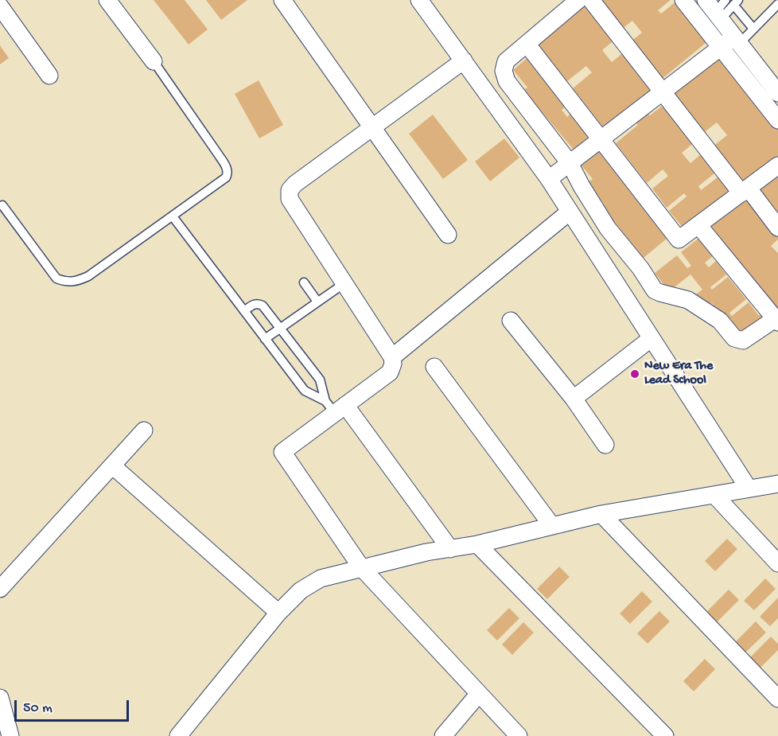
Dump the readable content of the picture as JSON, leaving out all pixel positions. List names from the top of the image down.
{
  "places": ["New Era The Lead School"],
  "scale_bar": "50 m"
}
